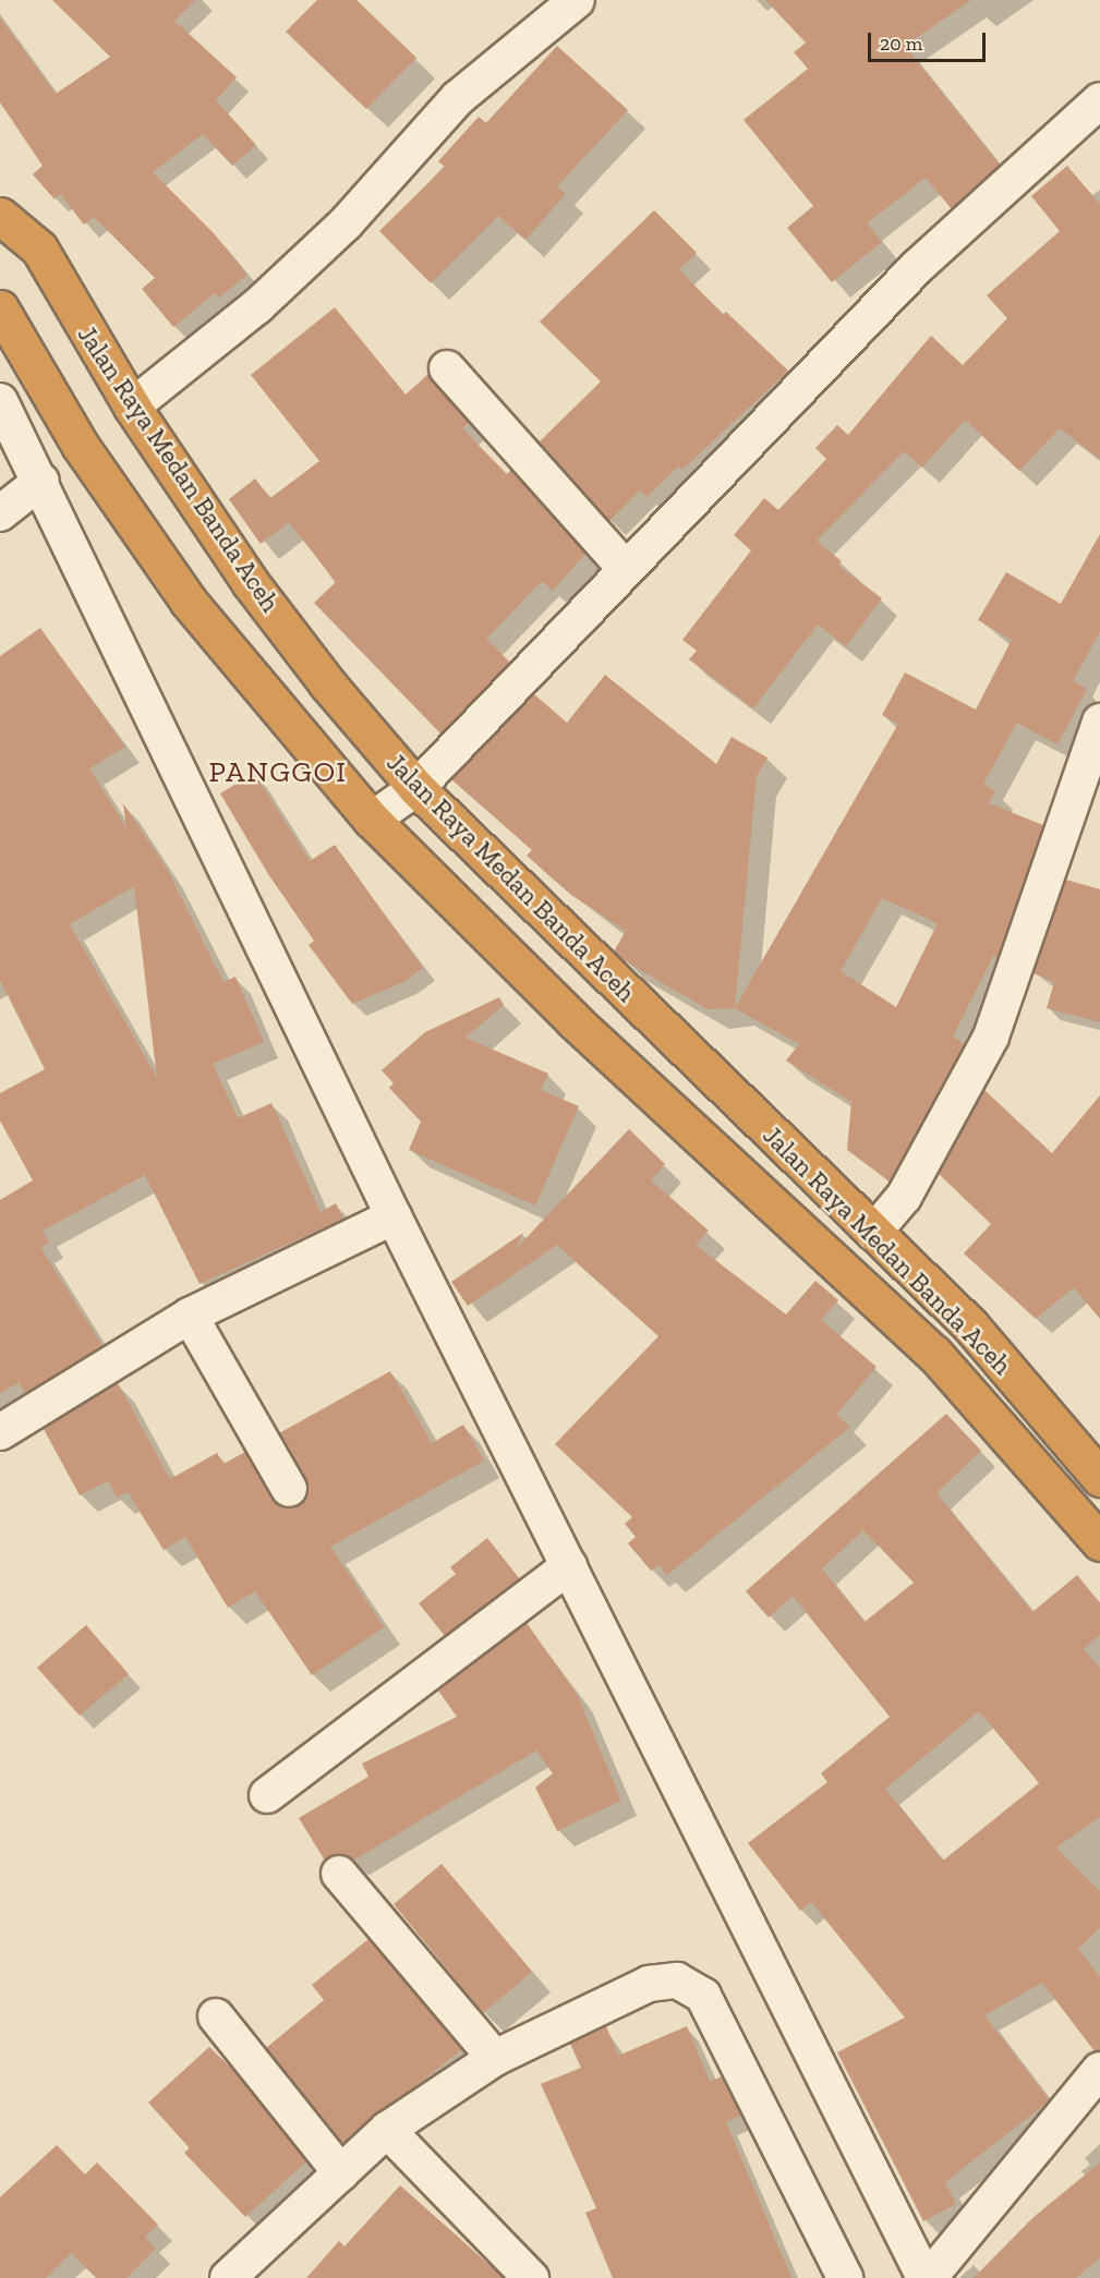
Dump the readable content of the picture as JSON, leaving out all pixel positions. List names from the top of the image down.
{
  "streets": {
    "highway": ["Jalan Raya Medan Banda Aceh"]
  },
  "districts": ["PANGGOI"],
  "scale_bar": "20 m"
}
